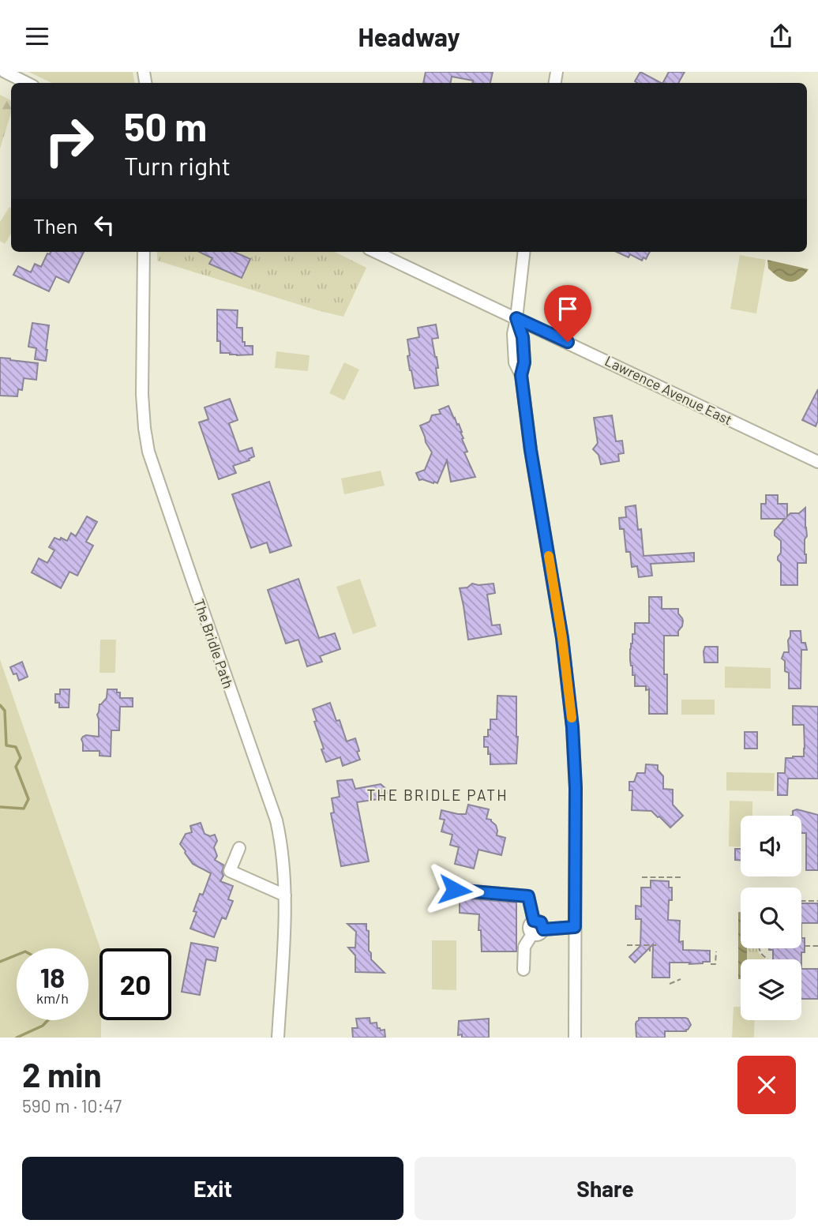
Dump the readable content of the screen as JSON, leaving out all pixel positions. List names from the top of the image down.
{
  "streets": {
    "street": ["Lawrence Avenue East", "The Bridle Path"]
  },
  "districts": ["THE BRIDLE PATH"],
  "page": {
    "header": "Headway",
    "turn": ["50 m", "Turn right"],
    "then": "Then",
    "speed": "18 km/h",
    "limit": "20",
    "heading": ["2 min", "590 m · 10:47"],
    "buttons": ["Exit", "Share"]
  }
}
